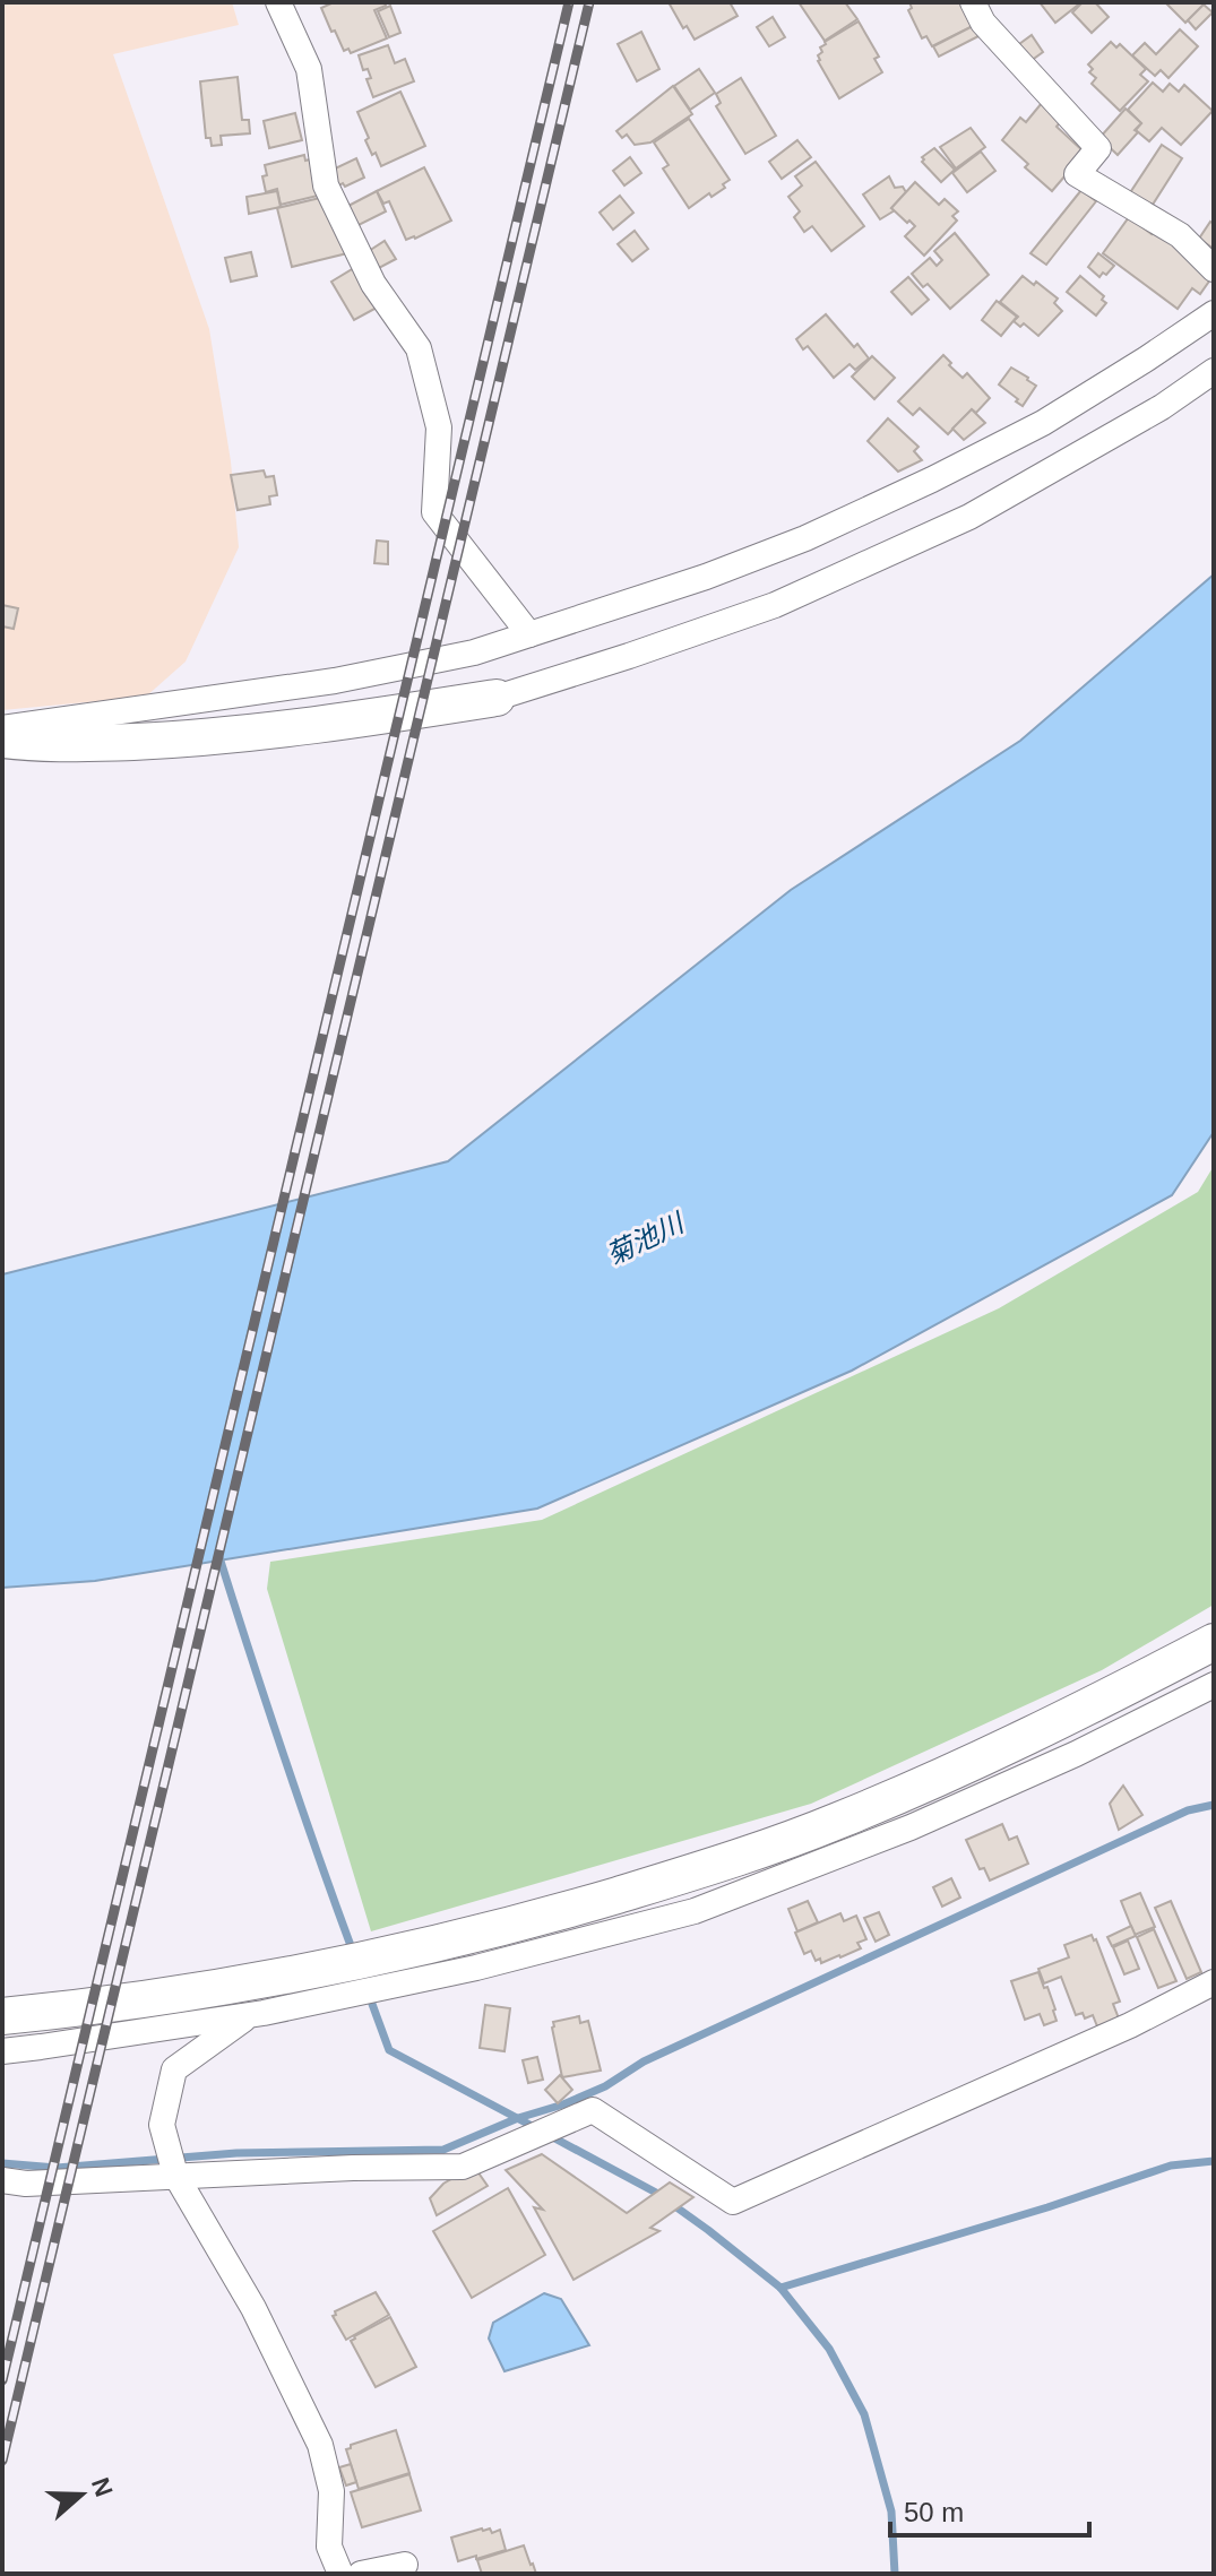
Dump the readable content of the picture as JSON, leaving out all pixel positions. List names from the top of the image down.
{
  "water": ["菊池川"],
  "scale_bar": "50 m",
  "north": "right"
}
